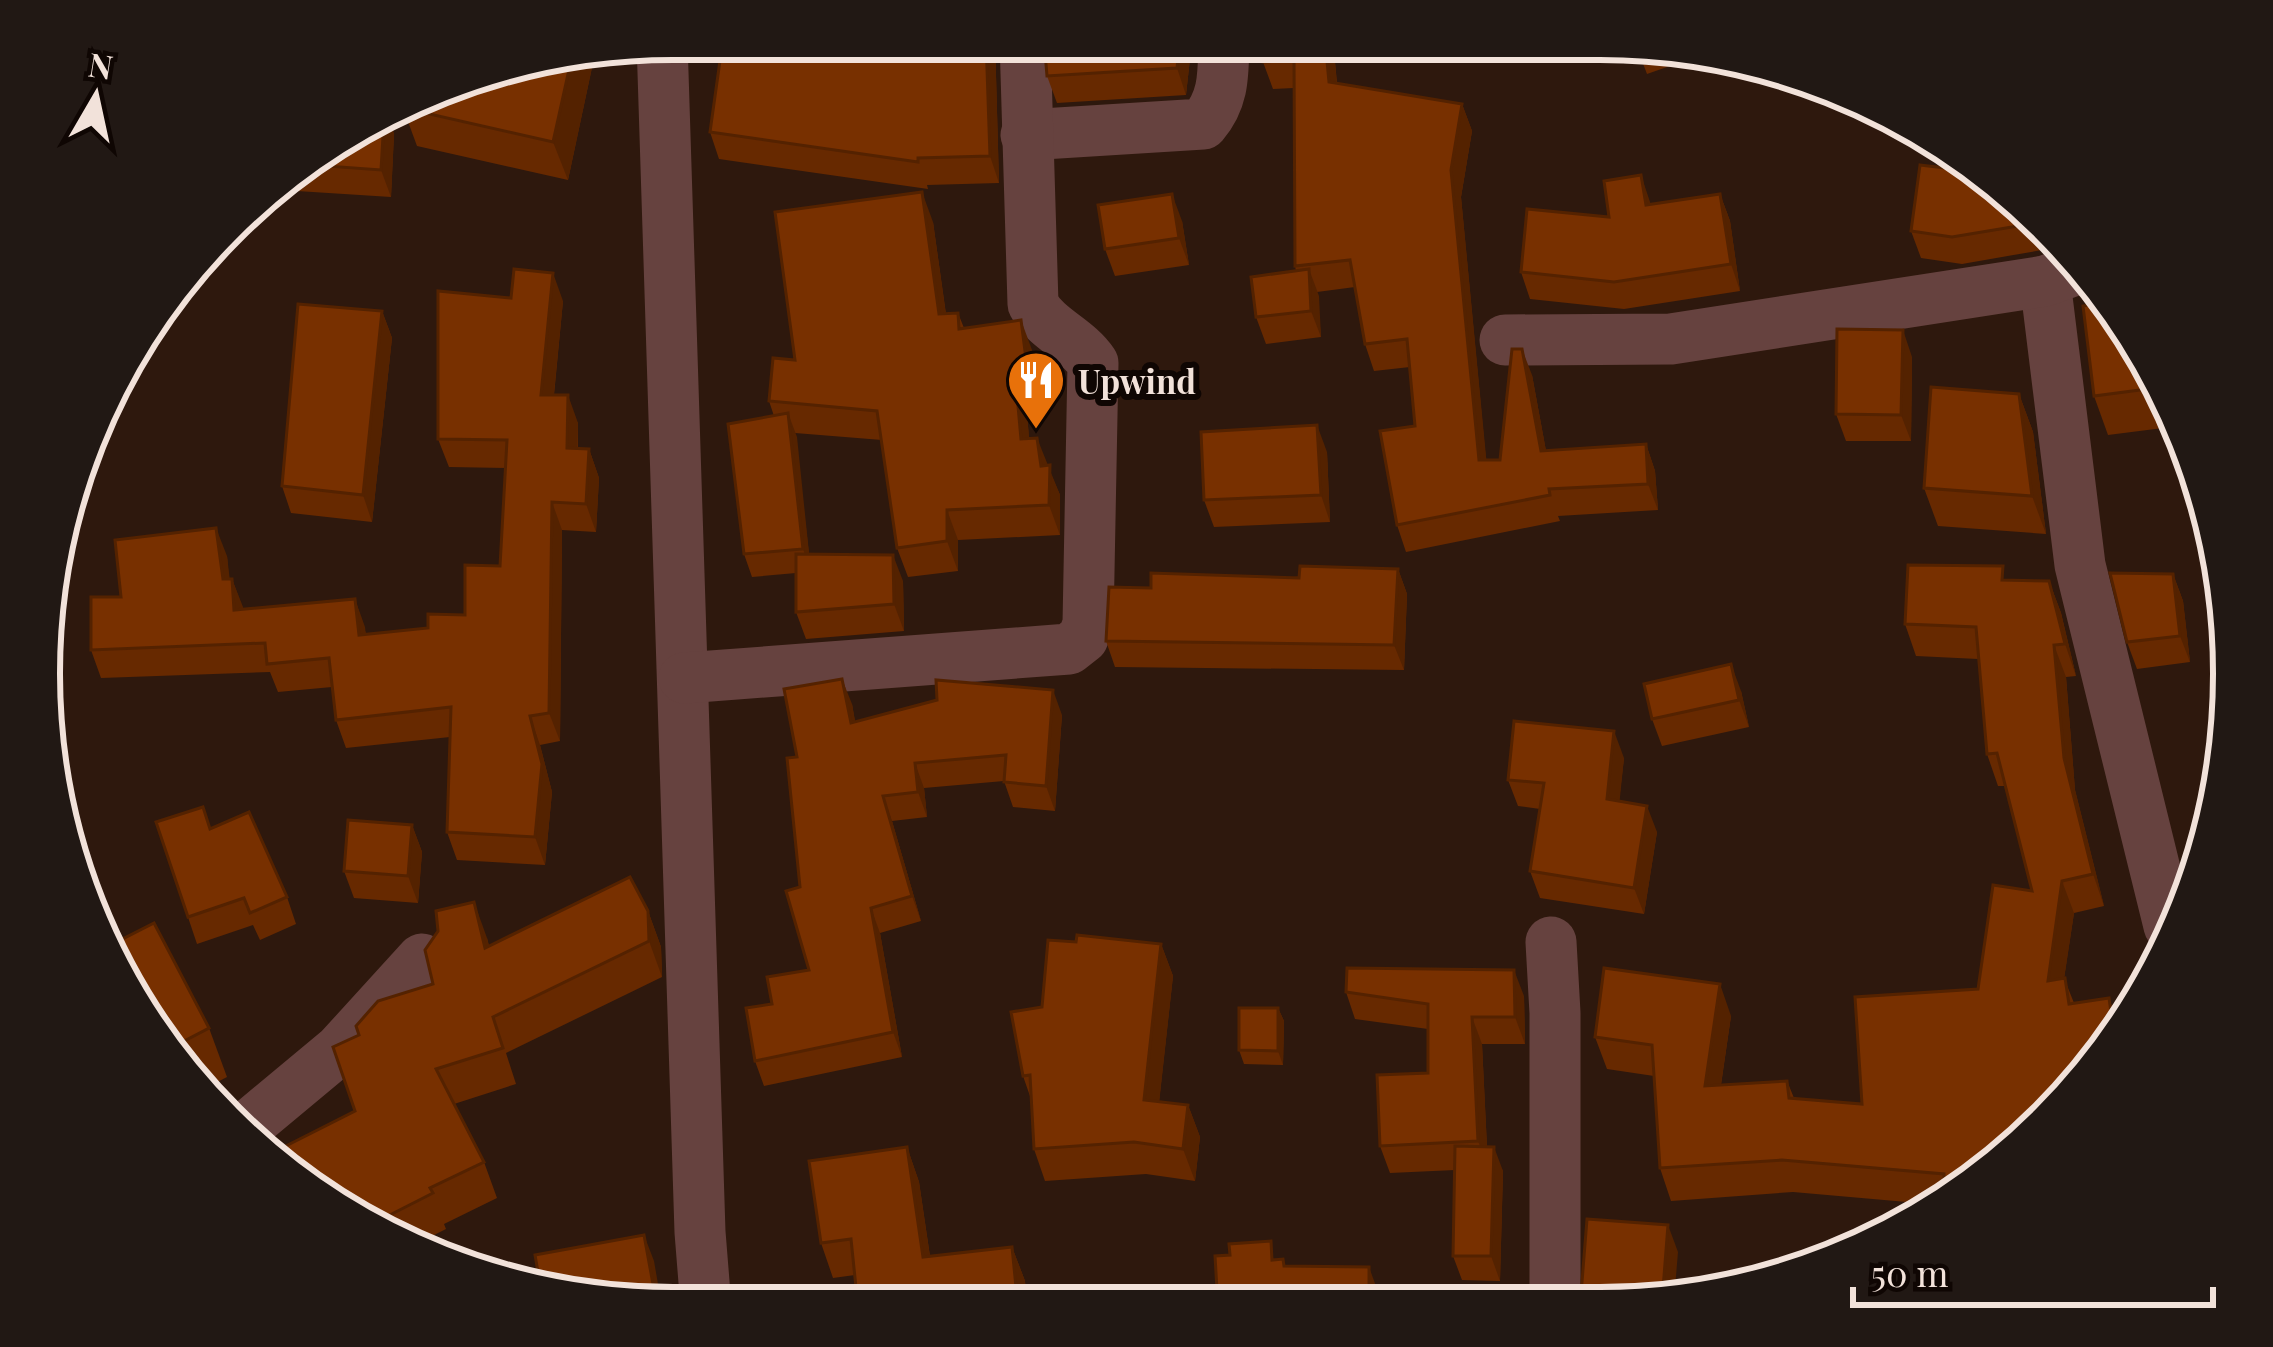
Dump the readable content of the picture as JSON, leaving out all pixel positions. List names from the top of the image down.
{
  "places": {
    "restaurant": ["Upwind"]
  },
  "scale_bar": "50 m",
  "north": "top"
}
